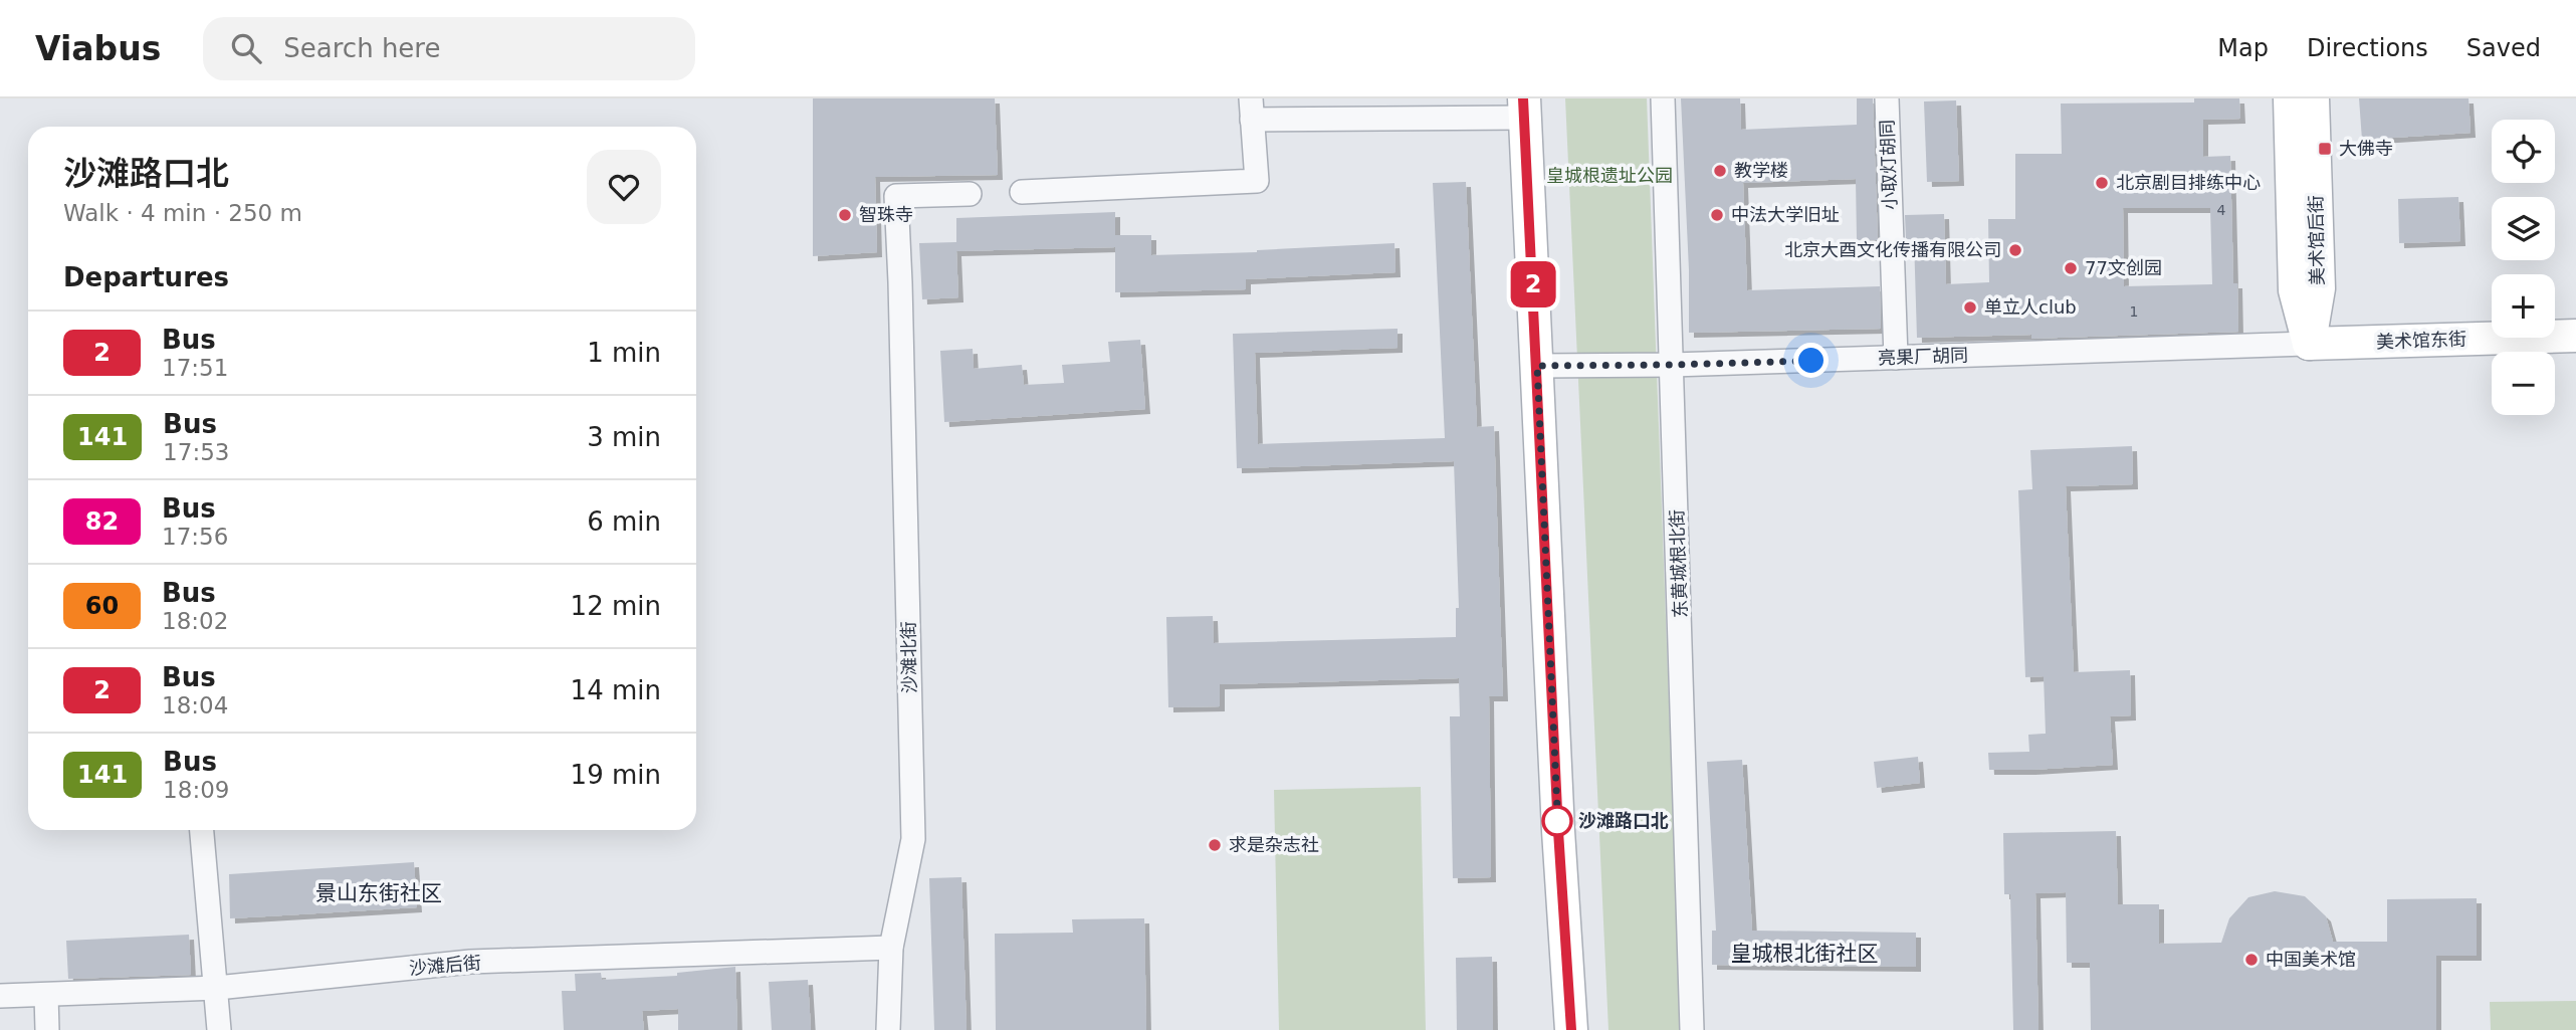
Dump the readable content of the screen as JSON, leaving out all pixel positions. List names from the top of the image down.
{
  "streets": {
    "main road": ["美术馆后街", "美术馆东街"],
    "street": [
      "小取灯胡同",
      "亮果厂胡同",
      "东黄城根北街",
      "沙滩北街",
      "沙滩后街"
    ]
  },
  "crossings": [
    ["小取灯胡同", "亮果厂胡同"],
    ["美术馆后街", "美术馆东街"],
    ["美术馆后街", "亮果厂胡同"],
    ["美术馆东街", "亮果厂胡同"],
    ["亮果厂胡同", "东黄城根北街"],
    ["沙滩北街", "沙滩后街"]
  ],
  "districts": ["景山东街社区", "皇城根北街社区"],
  "parks": ["皇城根遗址公园"],
  "places": {
    "transit": ["大佛寺"],
    "other": [
      "教学楼",
      "北京剧目排练中心",
      "智珠寺",
      "中法大学旧址",
      "北京大酉文化传播有限公司",
      "77文创园",
      "单立人club",
      "沙滩路口北",
      "求是杂志社",
      "中国美术馆"
    ]
  },
  "lines": ["bus line 2"],
  "house_numbers": ["4", "1"],
  "page": {
    "header": "Viabus",
    "search": "Search here",
    "nav": ["Map", "Directions", "Saved"],
    "on_map": "2",
    "map_buttons": ["+", "−"],
    "heading": [
      ["沙滩路口北", "Walk · 4 min · 250 m"],
      "Departures"
    ],
    "list": [
      {
        "mark": "2",
        "name": "Bus",
        "note": "17:51",
        "value": "1 min"
      },
      {
        "mark": "141",
        "name": "Bus",
        "note": "17:53",
        "value": "3 min"
      },
      {
        "mark": "82",
        "name": "Bus",
        "note": "17:56",
        "value": "6 min"
      },
      {
        "mark": "60",
        "name": "Bus",
        "note": "18:02",
        "value": "12 min"
      },
      {
        "mark": "2",
        "name": "Bus",
        "note": "18:04",
        "value": "14 min"
      },
      {
        "mark": "141",
        "name": "Bus",
        "note": "18:09",
        "value": "19 min"
      }
    ]
  }
}
